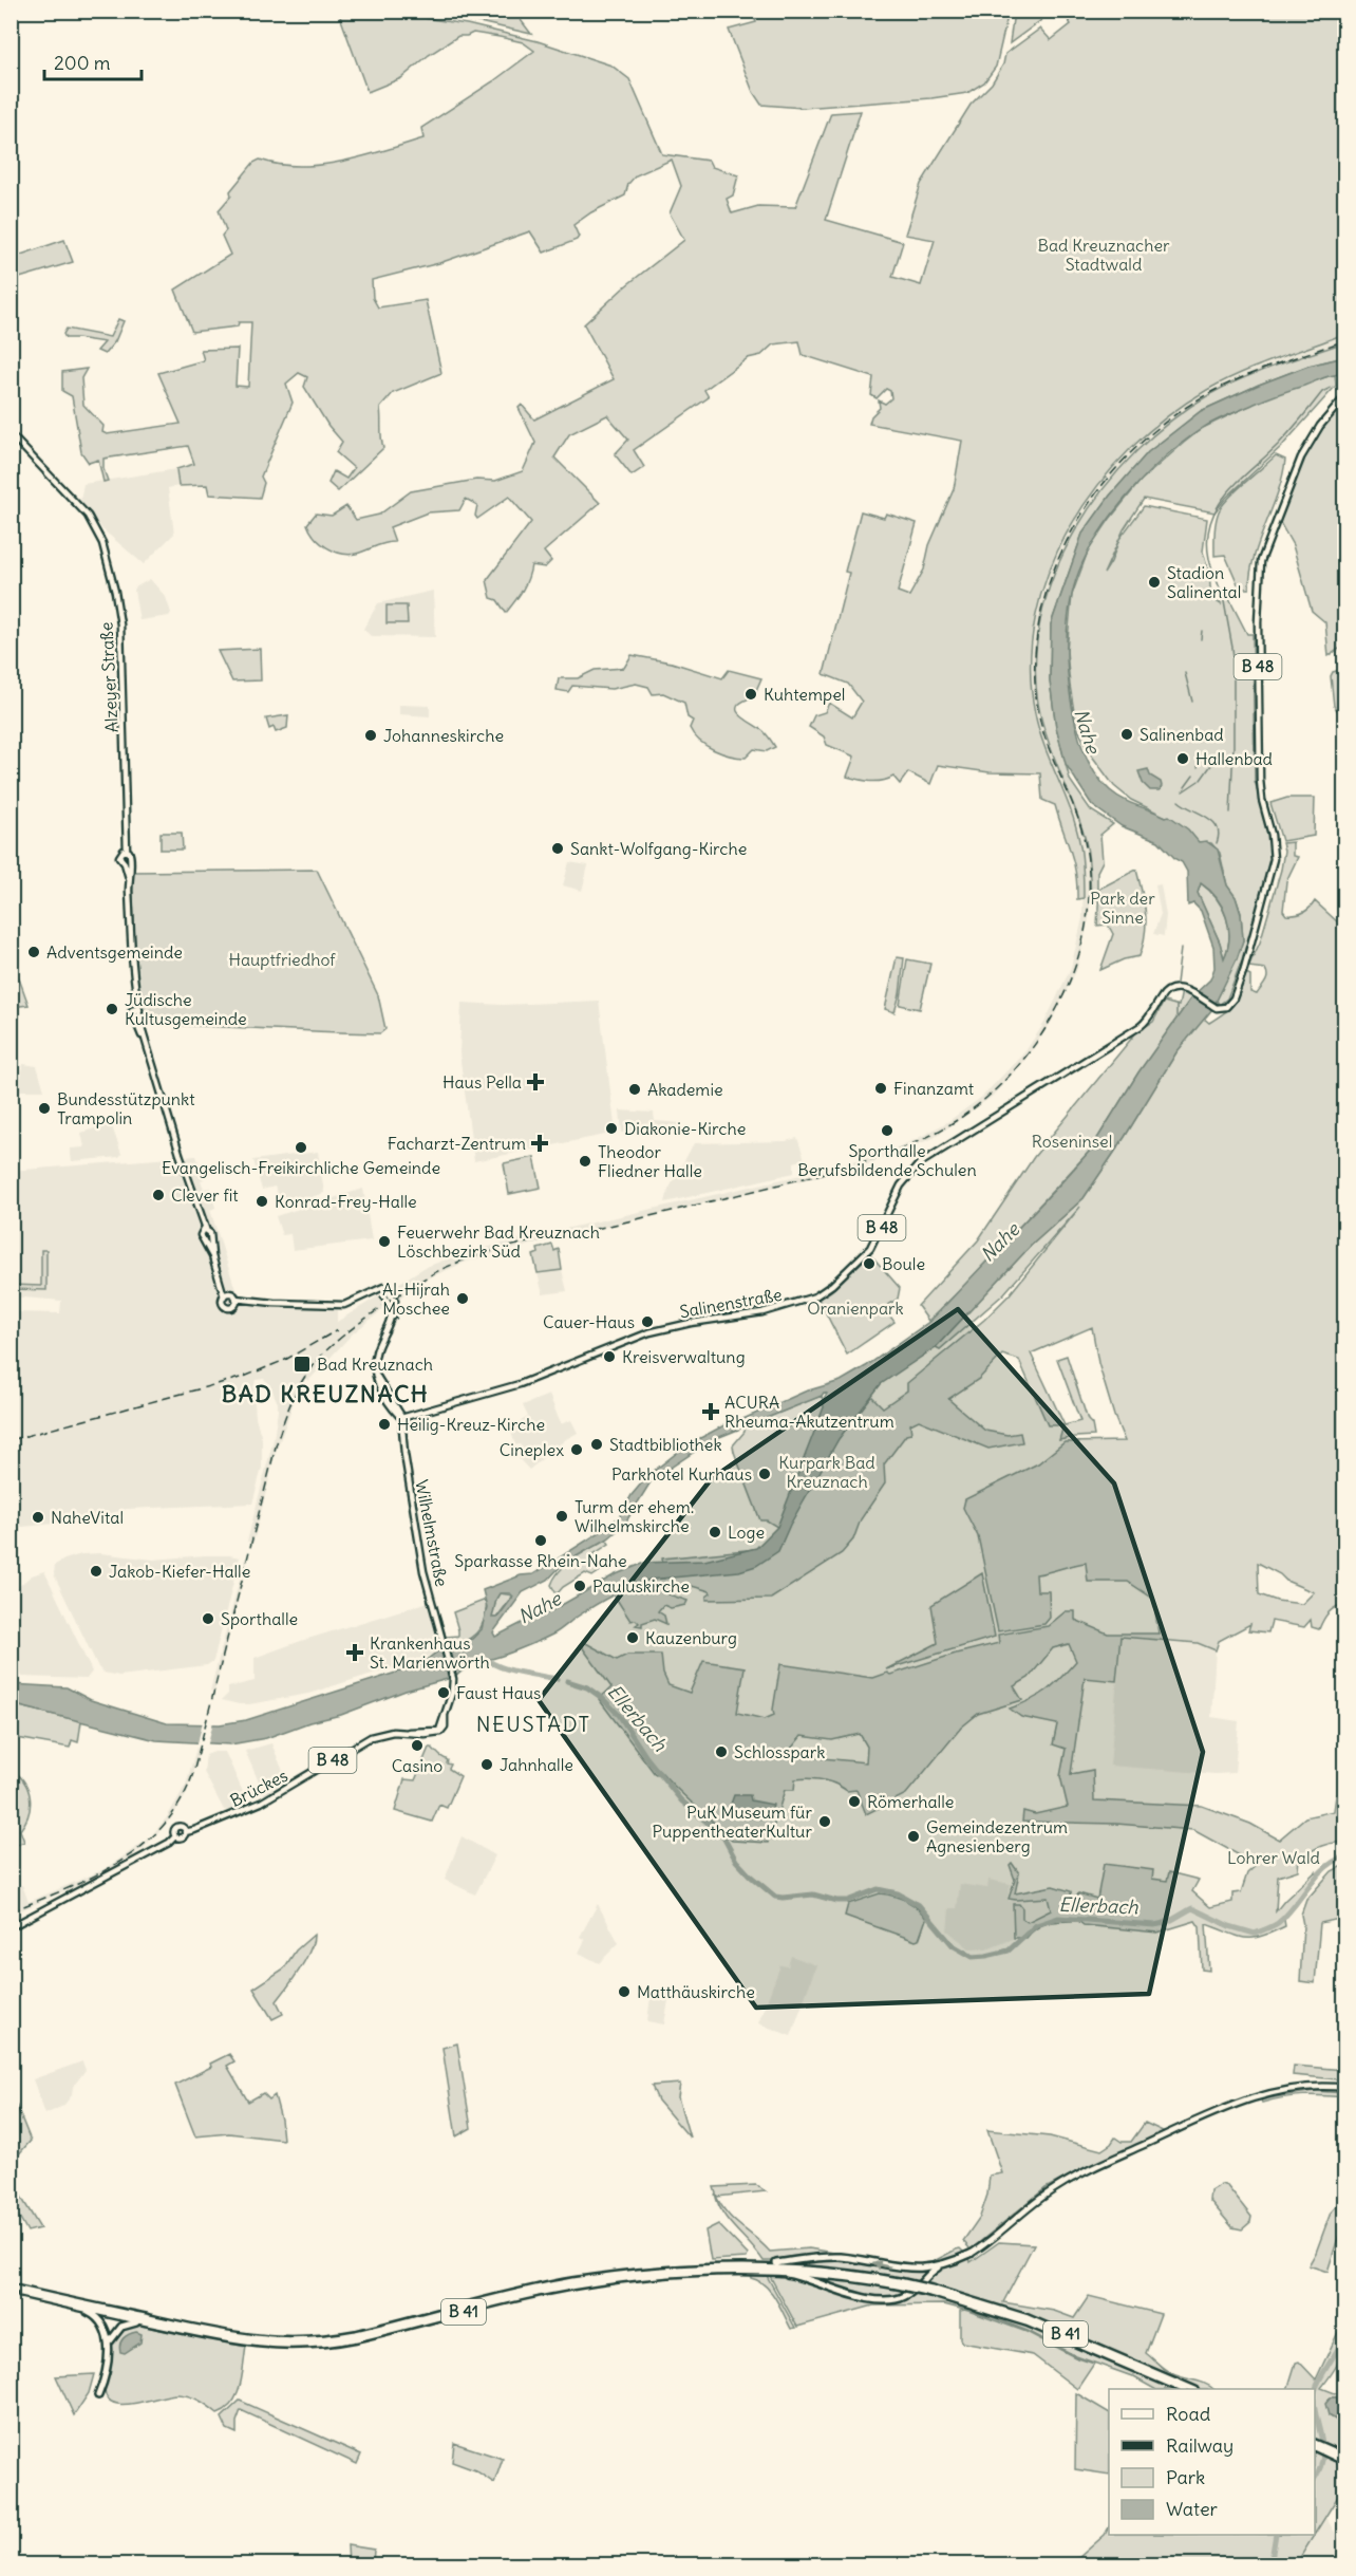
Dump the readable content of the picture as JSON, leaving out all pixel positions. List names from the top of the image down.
{
  "streets": {
    "highway": ["B 41"],
    "main road": [
      "B 48",
      "Alzeyer Straße",
      "Salinenstraße",
      "Wilhelmstraße",
      "Brückes"
    ]
  },
  "crossings": [
    ["Salinenstraße", "Wilhelmstraße"],
    ["Wilhelmstraße", "Brückes"]
  ],
  "districts": ["BAD KREUZNACH", "NEUSTADT"],
  "water": ["Nahe", "Ellerbach"],
  "parks": [
    "Bad Kreuznacher Stadtwald",
    "Park der Sinne",
    "Hauptfriedhof",
    "Roseninsel",
    "Oranienpark",
    "Kurpark Bad Kreuznach",
    "Lohrer Wald"
  ],
  "places": {
    "other": [
      "Stadion Salinental",
      "Kuhtempel",
      "Salinenbad",
      "Johanneskirche",
      "Hallenbad",
      "Sankt-Wolfgang-Kirche",
      "Adventsgemeinde",
      "Jüdische Kultusgemeinde",
      "Finanzamt",
      "Akademie",
      "Bundesstützpunkt Trampolin",
      "Diakonie-Kirche",
      "Sporthalle Berufsbildende Schulen",
      "Evangelisch-Freikirchliche Gemeinde",
      "Theodor Fliedner Halle",
      "Clever fit",
      "Konrad-Frey-Halle",
      "Feuerwehr Bad Kreuznach Löschbezirk Süd",
      "Boule",
      "Al-Hijrah Moschee",
      "Cauer-Haus",
      "Kreisverwaltung",
      "Heilig-Kreuz-Kirche",
      "Stadtbibliothek",
      "Cineplex",
      "Parkhotel Kurhaus",
      "Turm der ehem. Wilhelmskirche",
      "NaheVital",
      "Loge",
      "Sparkasse Rhein-Nahe",
      "Jakob-Kiefer-Halle",
      "Pauluskirche",
      "Sporthalle",
      "Kauzenburg",
      "Faust Haus",
      "Casino",
      "Schlosspark",
      "Jahnhalle",
      "Römerhalle",
      "PuK Museum für PuppentheaterKultur",
      "Gemeindezentrum Agnesienberg",
      "Matthäuskirche"
    ],
    "health": [
      "Haus Pella",
      "Facharzt-Zentrum",
      "ACURA Rheuma-Akutzentrum",
      "Krankenhaus St. Marienwörth"
    ],
    "transit": ["Bad Kreuznach"]
  },
  "legend": [
    "Road",
    "Railway",
    "Park",
    "Water"
  ],
  "scale_bar": "200 m"
}
